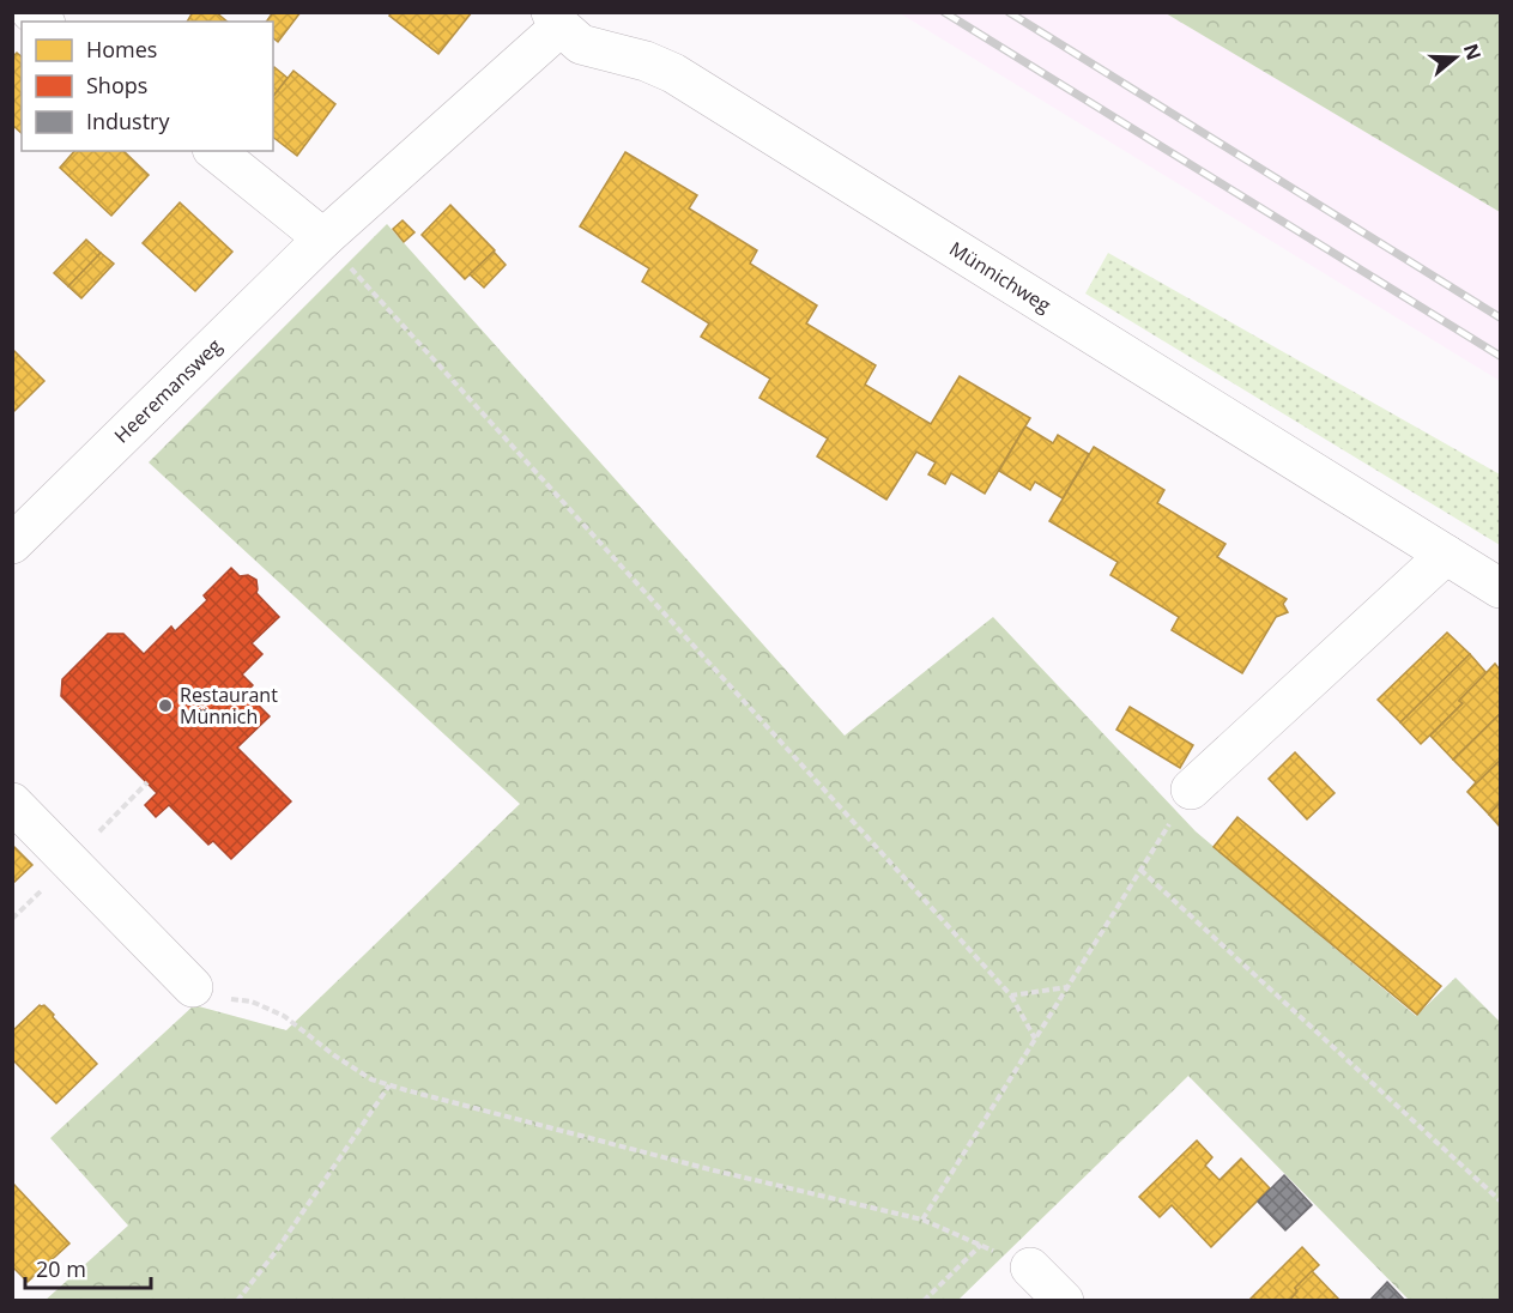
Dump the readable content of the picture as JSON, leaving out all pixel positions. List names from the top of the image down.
{
  "streets": {
    "street": ["Münnichweg", "Heeremansweg"]
  },
  "crossings": [
    ["Münnichweg", "Heeremansweg"]
  ],
  "places": ["Restaurant Münnich"],
  "legend": ["Homes", "Shops", "Industry"],
  "scale_bar": "20 m",
  "north": "right"
}
